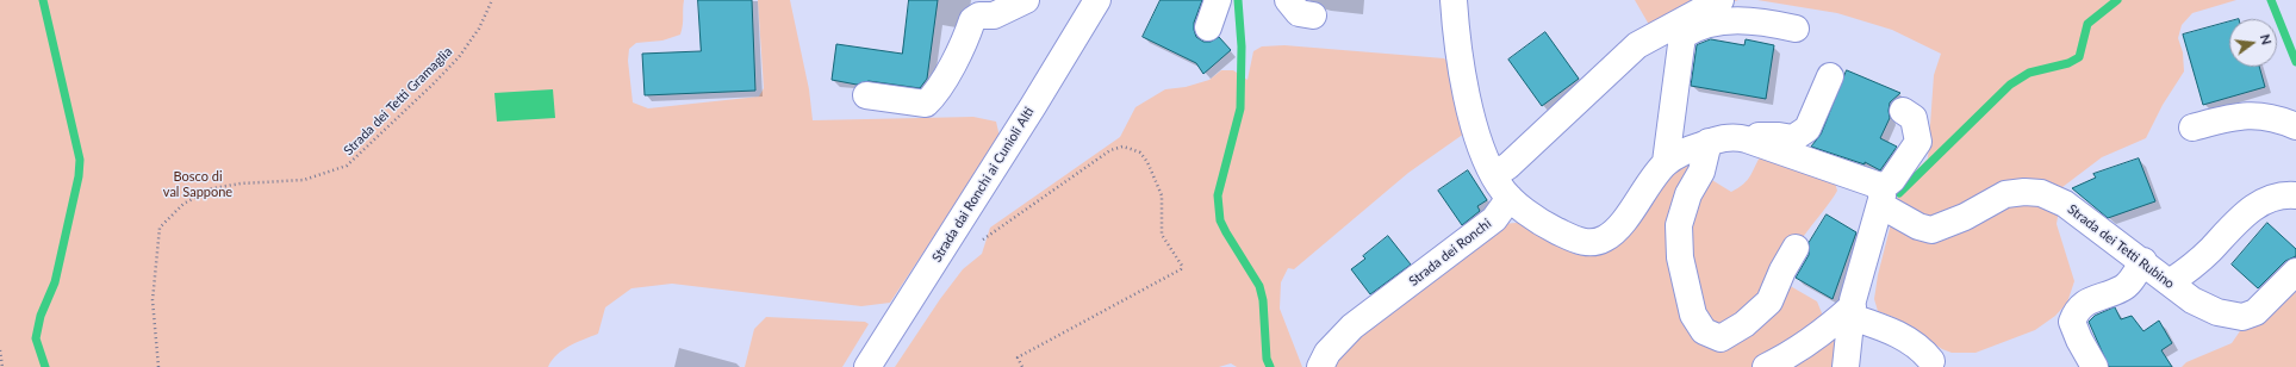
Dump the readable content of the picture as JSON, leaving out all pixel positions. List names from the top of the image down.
{
  "streets": {
    "street": ["Strada dai Ronchi ai Cunioli Alti", "Strada dei Tetti Rubino", "Strada dei Ronchi"],
    "path": ["Strada dei Tetti Gramaglia"]
  },
  "crossings": [
    ["Strada dei Tetti Rubino", "Strada dei Ronchi"]
  ],
  "parks": ["Bosco di val Sappone"],
  "north": "right"
}
